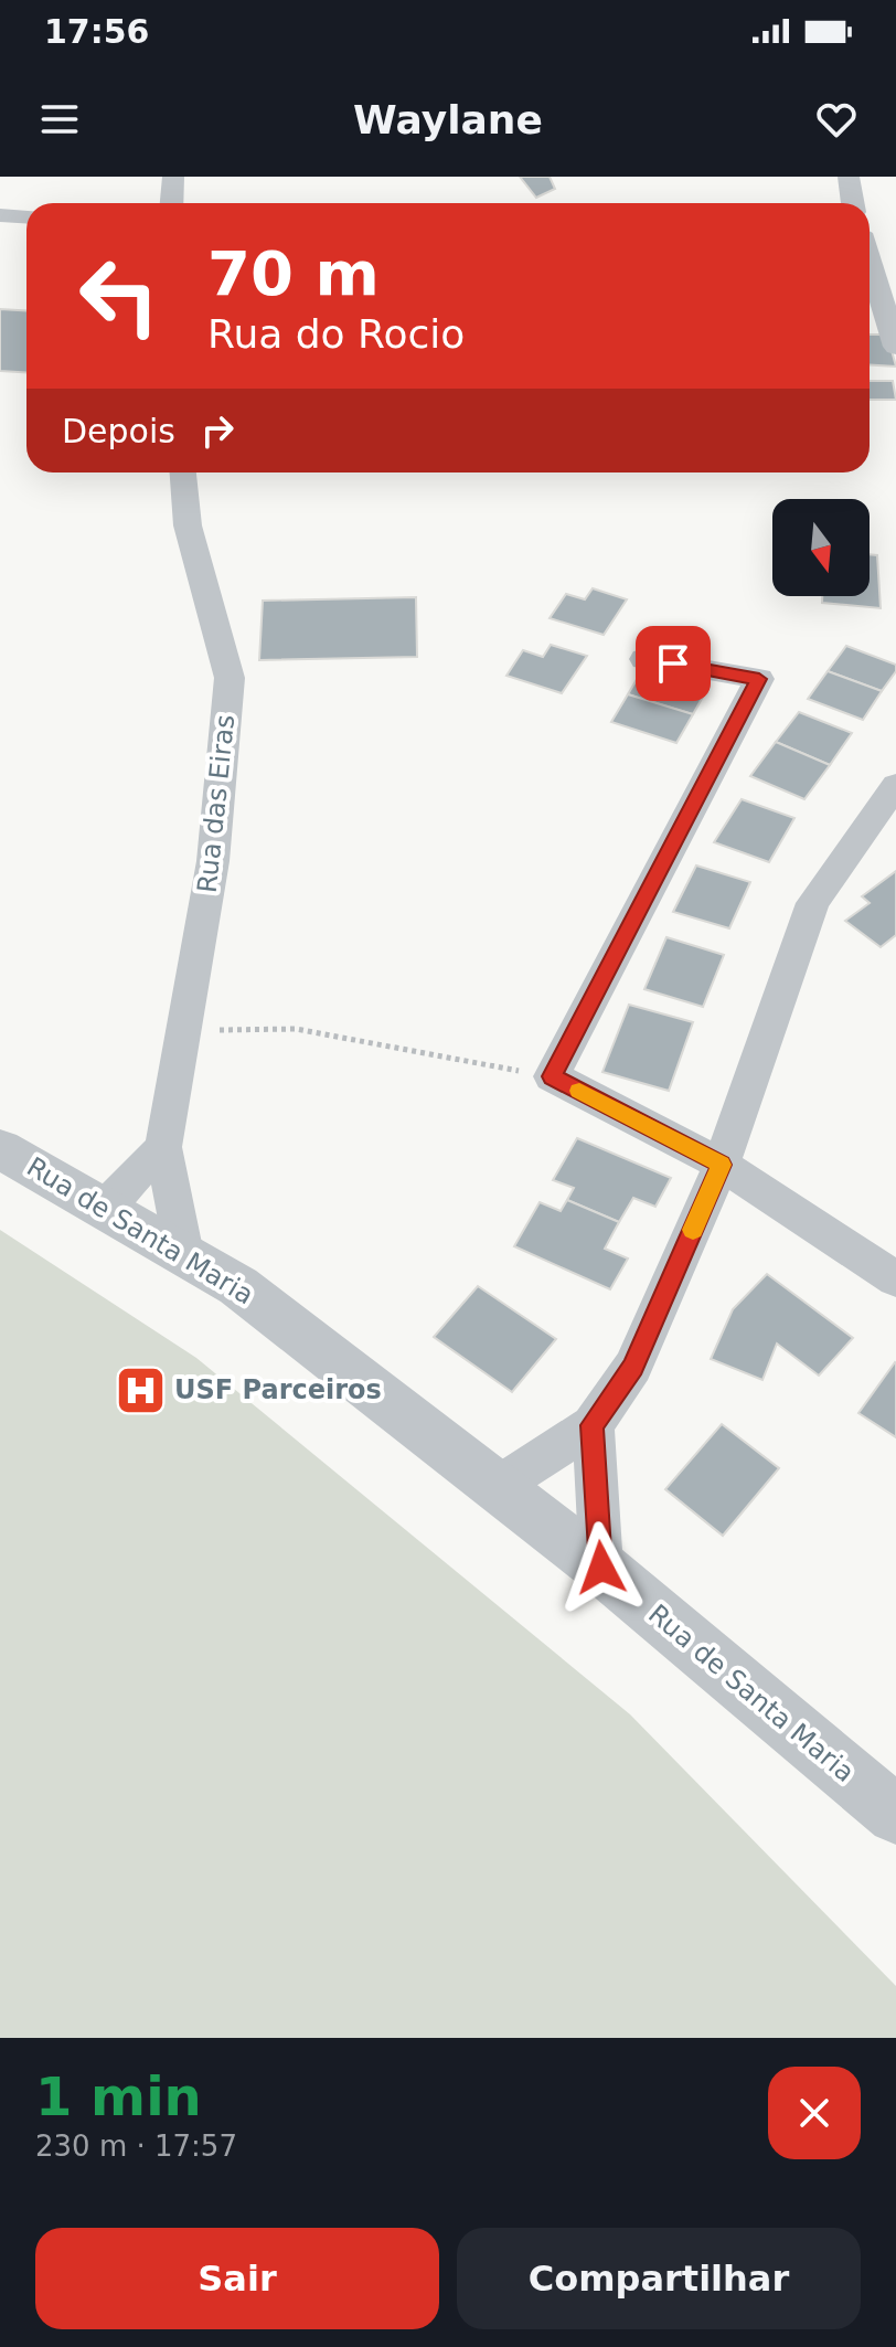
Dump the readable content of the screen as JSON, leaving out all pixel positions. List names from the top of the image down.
{
  "streets": {
    "street": ["Rua das Eiras", "Rua de Santa Maria"]
  },
  "crossings": [
    ["Rua das Eiras", "Rua de Santa Maria"]
  ],
  "places": {
    "hospital": ["USF Parceiros"]
  },
  "north": "bottom",
  "page": {
    "status": "17:56",
    "header": "Waylane",
    "turn": ["70 m", "Rua do Rocio"],
    "then": "Depois",
    "heading": ["1 min", "230 m · 17:57"],
    "buttons": ["Sair", "Compartilhar"]
  }
}
